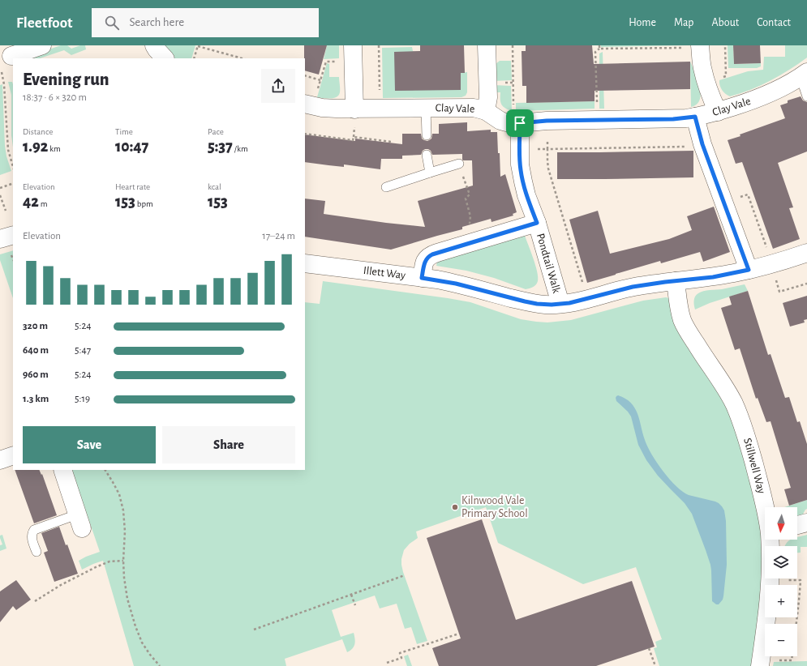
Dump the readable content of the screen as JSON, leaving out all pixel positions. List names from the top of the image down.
{
  "streets": {
    "street": [
      "Clay Vale",
      "Pondtail Walk",
      "Illett Way",
      "Stillwell Way"
    ]
  },
  "crossings": [
    ["Clay Vale", "Pondtail Walk"],
    ["Pondtail Walk", "Illett Way"],
    ["Illett Way", "Stillwell Way"]
  ],
  "places": ["Kilnwood Vale Primary School"],
  "north": "bottom",
  "page": {
    "header": "Fleetfoot",
    "search": "Search here",
    "nav": [
      "Home",
      "Map",
      "About",
      "Contact"
    ],
    "heading": ["Evening run", "18:37 · 6 × 320 m"],
    "stats": [
      ["Distance", "1.92 km"],
      ["Time", "10:47"],
      ["Pace", "5:37 /km"],
      ["Elevation", "42 m"],
      ["Heart rate", "153 bpm"],
      ["kcal", "153"]
    ],
    "chart": ["Elevation", "17–24 m"],
    "list": [
      {
        "name": "320 m",
        "note": "5:24"
      },
      {
        "name": "640 m",
        "note": "5:47"
      },
      {
        "name": "960 m",
        "note": "5:24"
      },
      {
        "name": "1.3 km",
        "note": "5:19"
      }
    ],
    "buttons": ["Save", "Share"],
    "map_buttons": ["+", "−"]
  }
}
